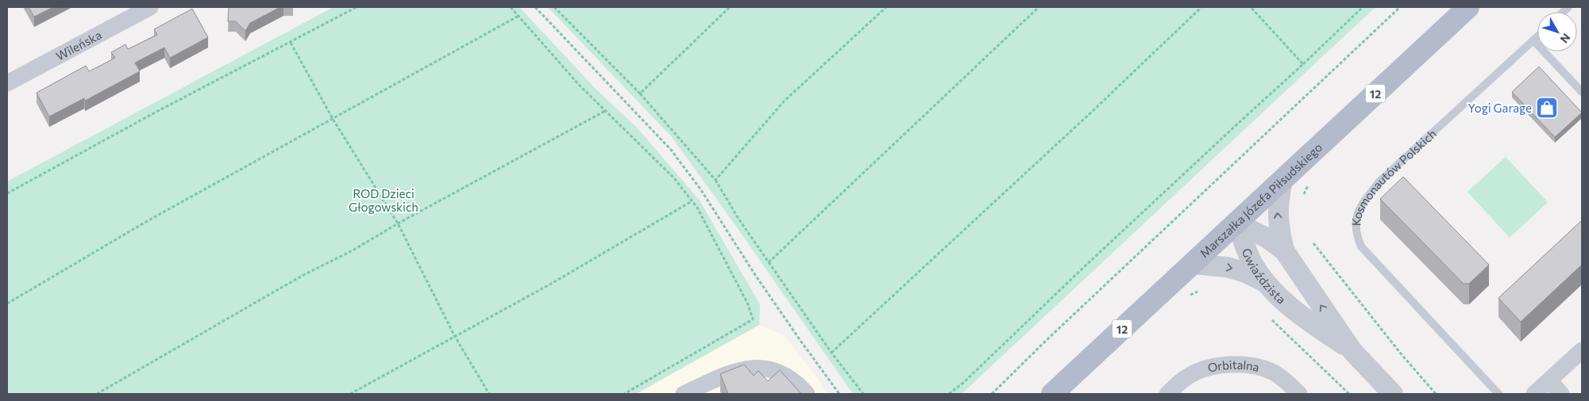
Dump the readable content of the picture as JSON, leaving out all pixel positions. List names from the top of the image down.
{
  "streets": {
    "main road": ["12", "Marszałka Józefa Piłsudskiego"],
    "street": ["Wileńska", "Gwiaździsta", "Orbitalna"],
    "lane": ["Kosmonautów Polskich"]
  },
  "crossings": [
    ["Marszałka Józefa Piłsudskiego", "Gwiaździsta"]
  ],
  "parks": ["ROD Dzieci Głogowskich"],
  "places": {
    "shop": ["Yogi Garage"]
  },
  "north": "bottom right"
}
